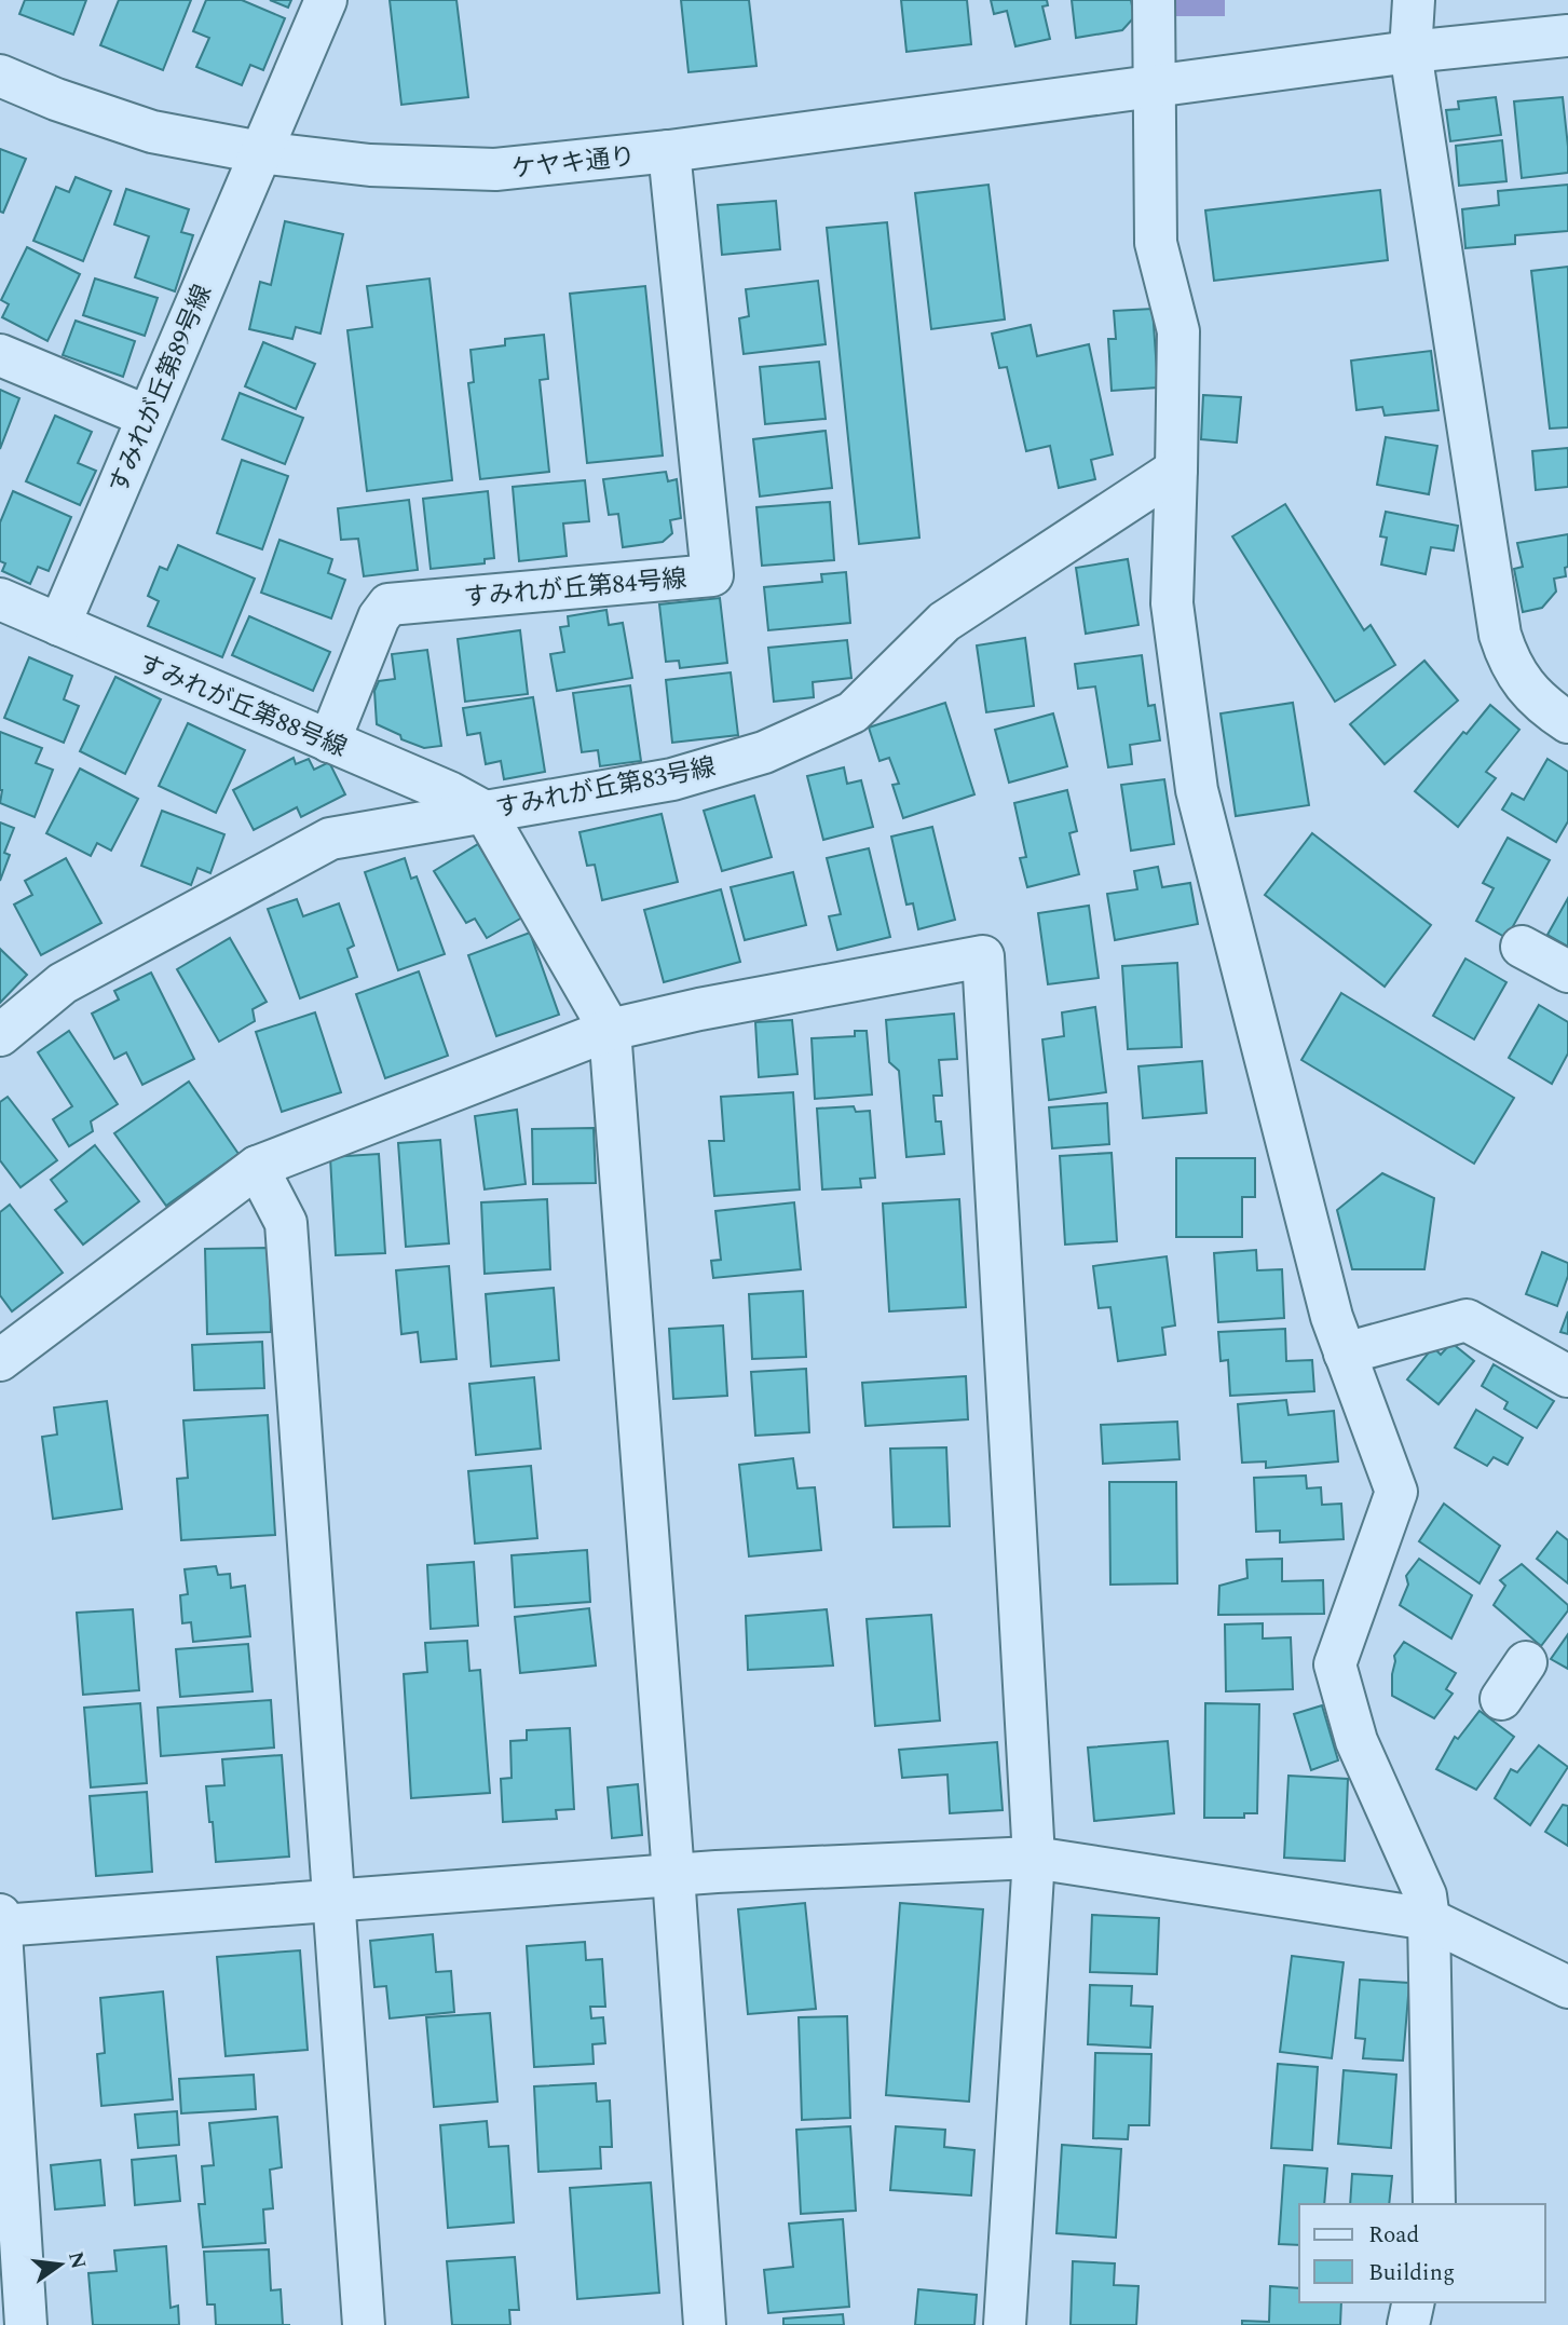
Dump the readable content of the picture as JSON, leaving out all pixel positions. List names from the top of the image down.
{
  "streets": {
    "street": [
      "ケヤキ通り",
      "すみれが丘第89号線",
      "すみれが丘第84号線",
      "すみれが丘第88号線",
      "すみれが丘第83号線"
    ]
  },
  "crossings": [
    ["ケヤキ通り", "すみれが丘第89号線"],
    ["ケヤキ通り", "すみれが丘第84号線"],
    ["すみれが丘第89号線", "すみれが丘第88号線"],
    ["すみれが丘第84号線", "すみれが丘第88号線"],
    ["すみれが丘第88号線", "すみれが丘第83号線"]
  ],
  "legend": ["Road", "Building"],
  "north": "right"
}
